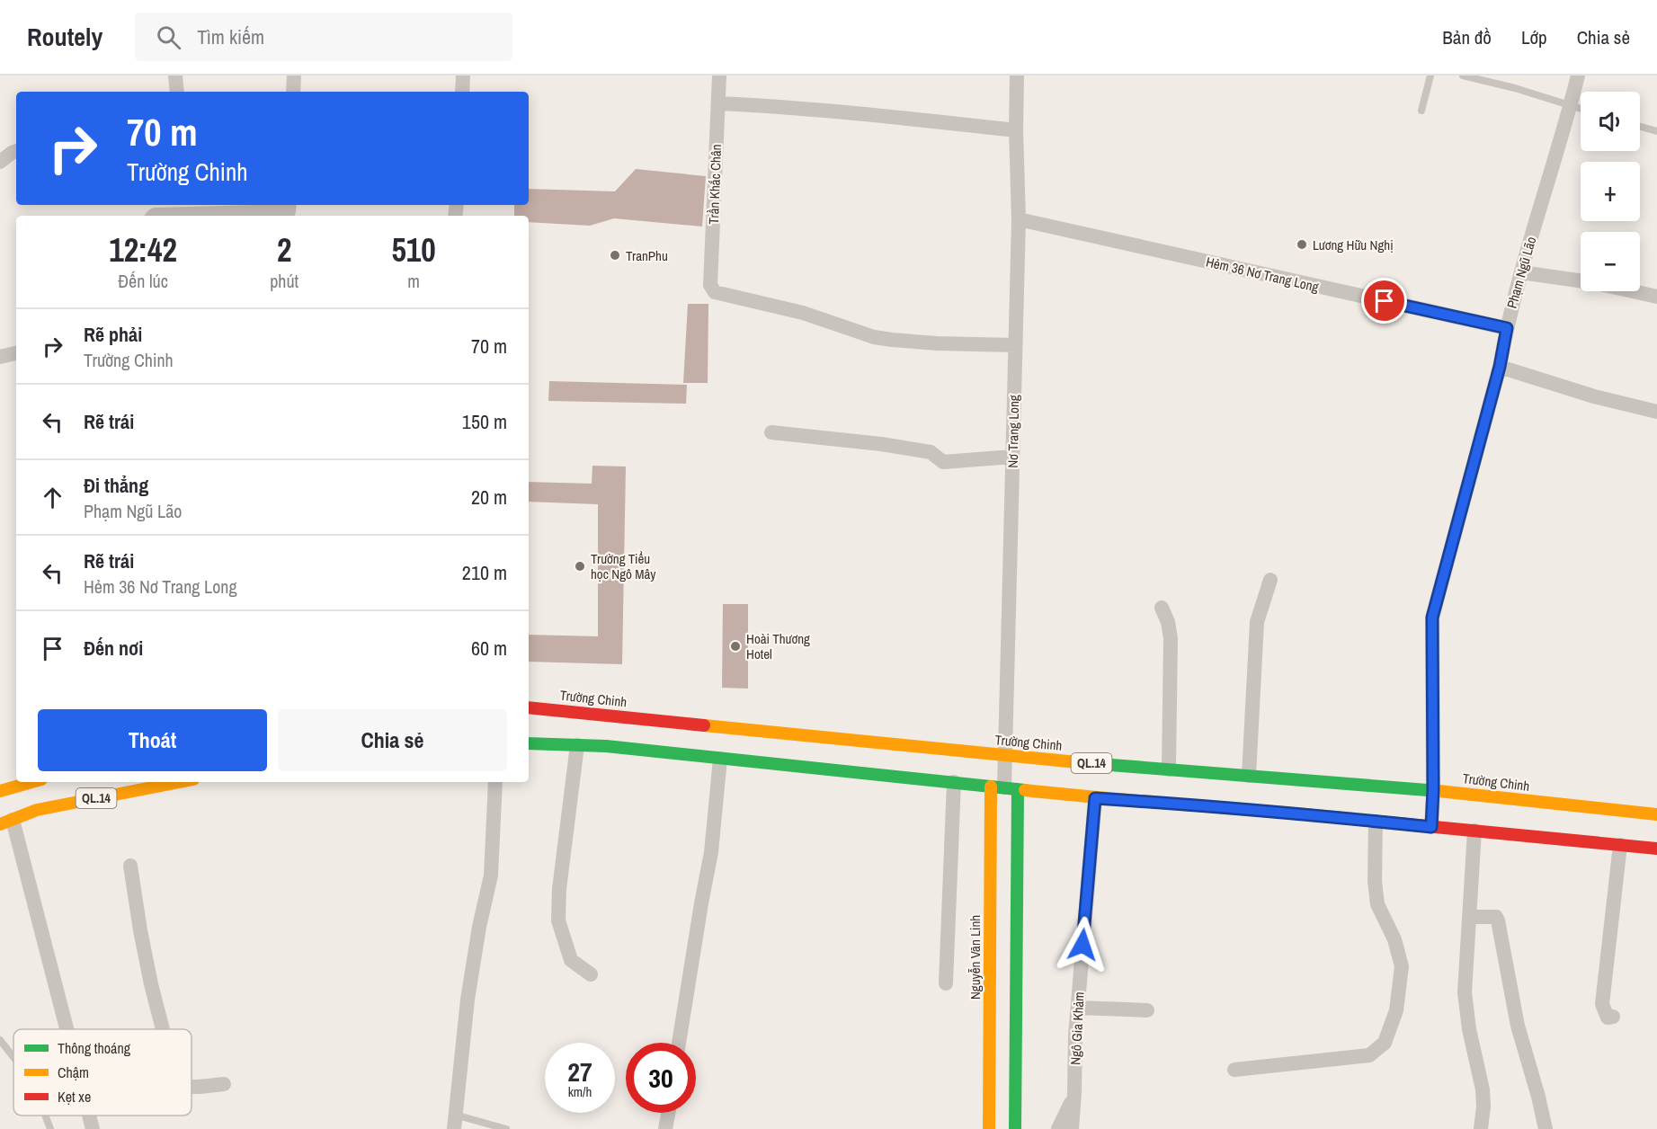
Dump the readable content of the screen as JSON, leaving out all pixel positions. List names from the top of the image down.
{
  "streets": {
    "main road": ["Trường Chinh", "QL.14", "Nguyễn Văn Linh"],
    "street": [
      "Trần Khắc Chân",
      "Phạm Ngũ Lão",
      "Hẻm 36 Nơ Trang Long",
      "Nơ Trang Long",
      "Ngô Gia Khảm"
    ]
  },
  "crossings": [
    ["Trần Khắc Chân", "Nơ Trang Long"],
    ["Phạm Ngũ Lão", "Hẻm 36 Nơ Trang Long"],
    ["Phạm Ngũ Lão", "Trường Chinh"],
    ["Hẻm 36 Nơ Trang Long", "Nơ Trang Long"],
    ["Nơ Trang Long", "Trường Chinh"],
    ["Nơ Trang Long", "Nguyễn Văn Linh"]
  ],
  "places": [
    "Lương Hữu Nghị",
    "TranPhu",
    "Trường Tiểu học Ngô Mây",
    "Hoài Thương Hotel"
  ],
  "legend": ["Thông thoáng", "Chậm", "Kẹt xe"],
  "page": {
    "header": "Routely",
    "search": "Tìm kiếm",
    "nav": ["Bản đồ", "Lớp", "Chia sẻ"],
    "map_buttons": ["+", "−"],
    "turn": ["70 m", "Trường Chinh"],
    "eta": [
      "12:42",
      "Đến lúc",
      "2",
      "phút",
      "510",
      "m"
    ],
    "list": [
      {
        "name": "Rẽ phải",
        "note": "Trường Chinh",
        "value": "70 m"
      },
      {
        "name": "Rẽ trái",
        "value": "150 m"
      },
      {
        "name": "Đi thẳng",
        "note": "Phạm Ngũ Lão",
        "value": "20 m"
      },
      {
        "name": "Rẽ trái",
        "note": "Hẻm 36 Nơ Trang Long",
        "value": "210 m"
      },
      {
        "name": "Đến nơi",
        "value": "60 m"
      }
    ],
    "buttons": ["Thoát", "Chia sẻ"],
    "speed": "27 km/h",
    "limit": "30"
  }
}
